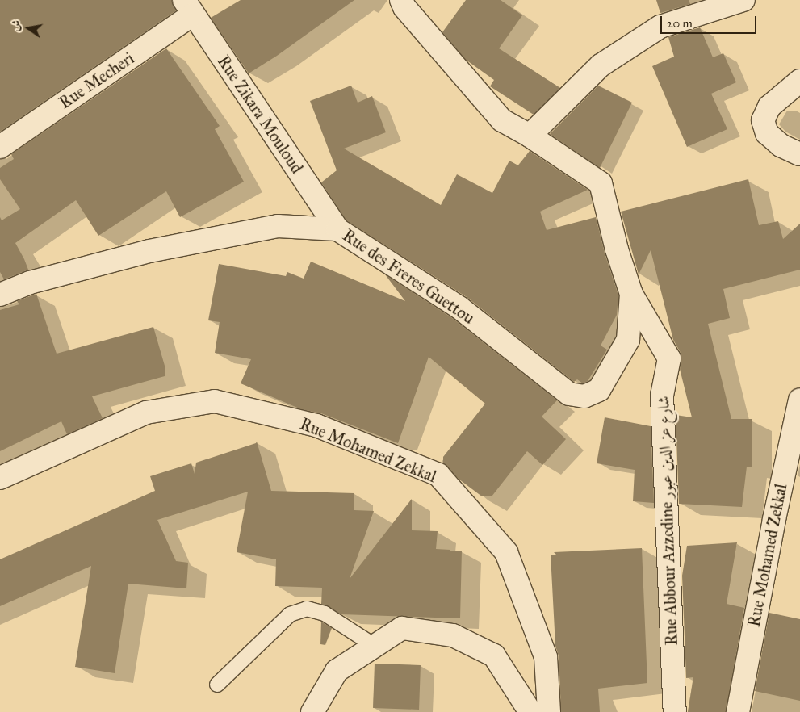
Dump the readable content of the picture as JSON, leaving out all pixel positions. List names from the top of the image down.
{
  "streets": {
    "street": [
      "Rue Mecheri",
      "Rue Zikara Mouloud",
      "Rue des Freres Guettou",
      "Rue Mohamed Zekkal",
      "Rue Abbour Azzedine شارع عز الدين عبور"
    ]
  },
  "crossings": [
    ["Rue Mecheri", "Rue Zikara Mouloud"],
    ["Rue Zikara Mouloud", "Rue des Freres Guettou"],
    ["Rue des Freres Guettou", "Rue Abbour Azzedine شارع عز الدين عبور"]
  ],
  "scale_bar": "20 m",
  "north": "left"
}
